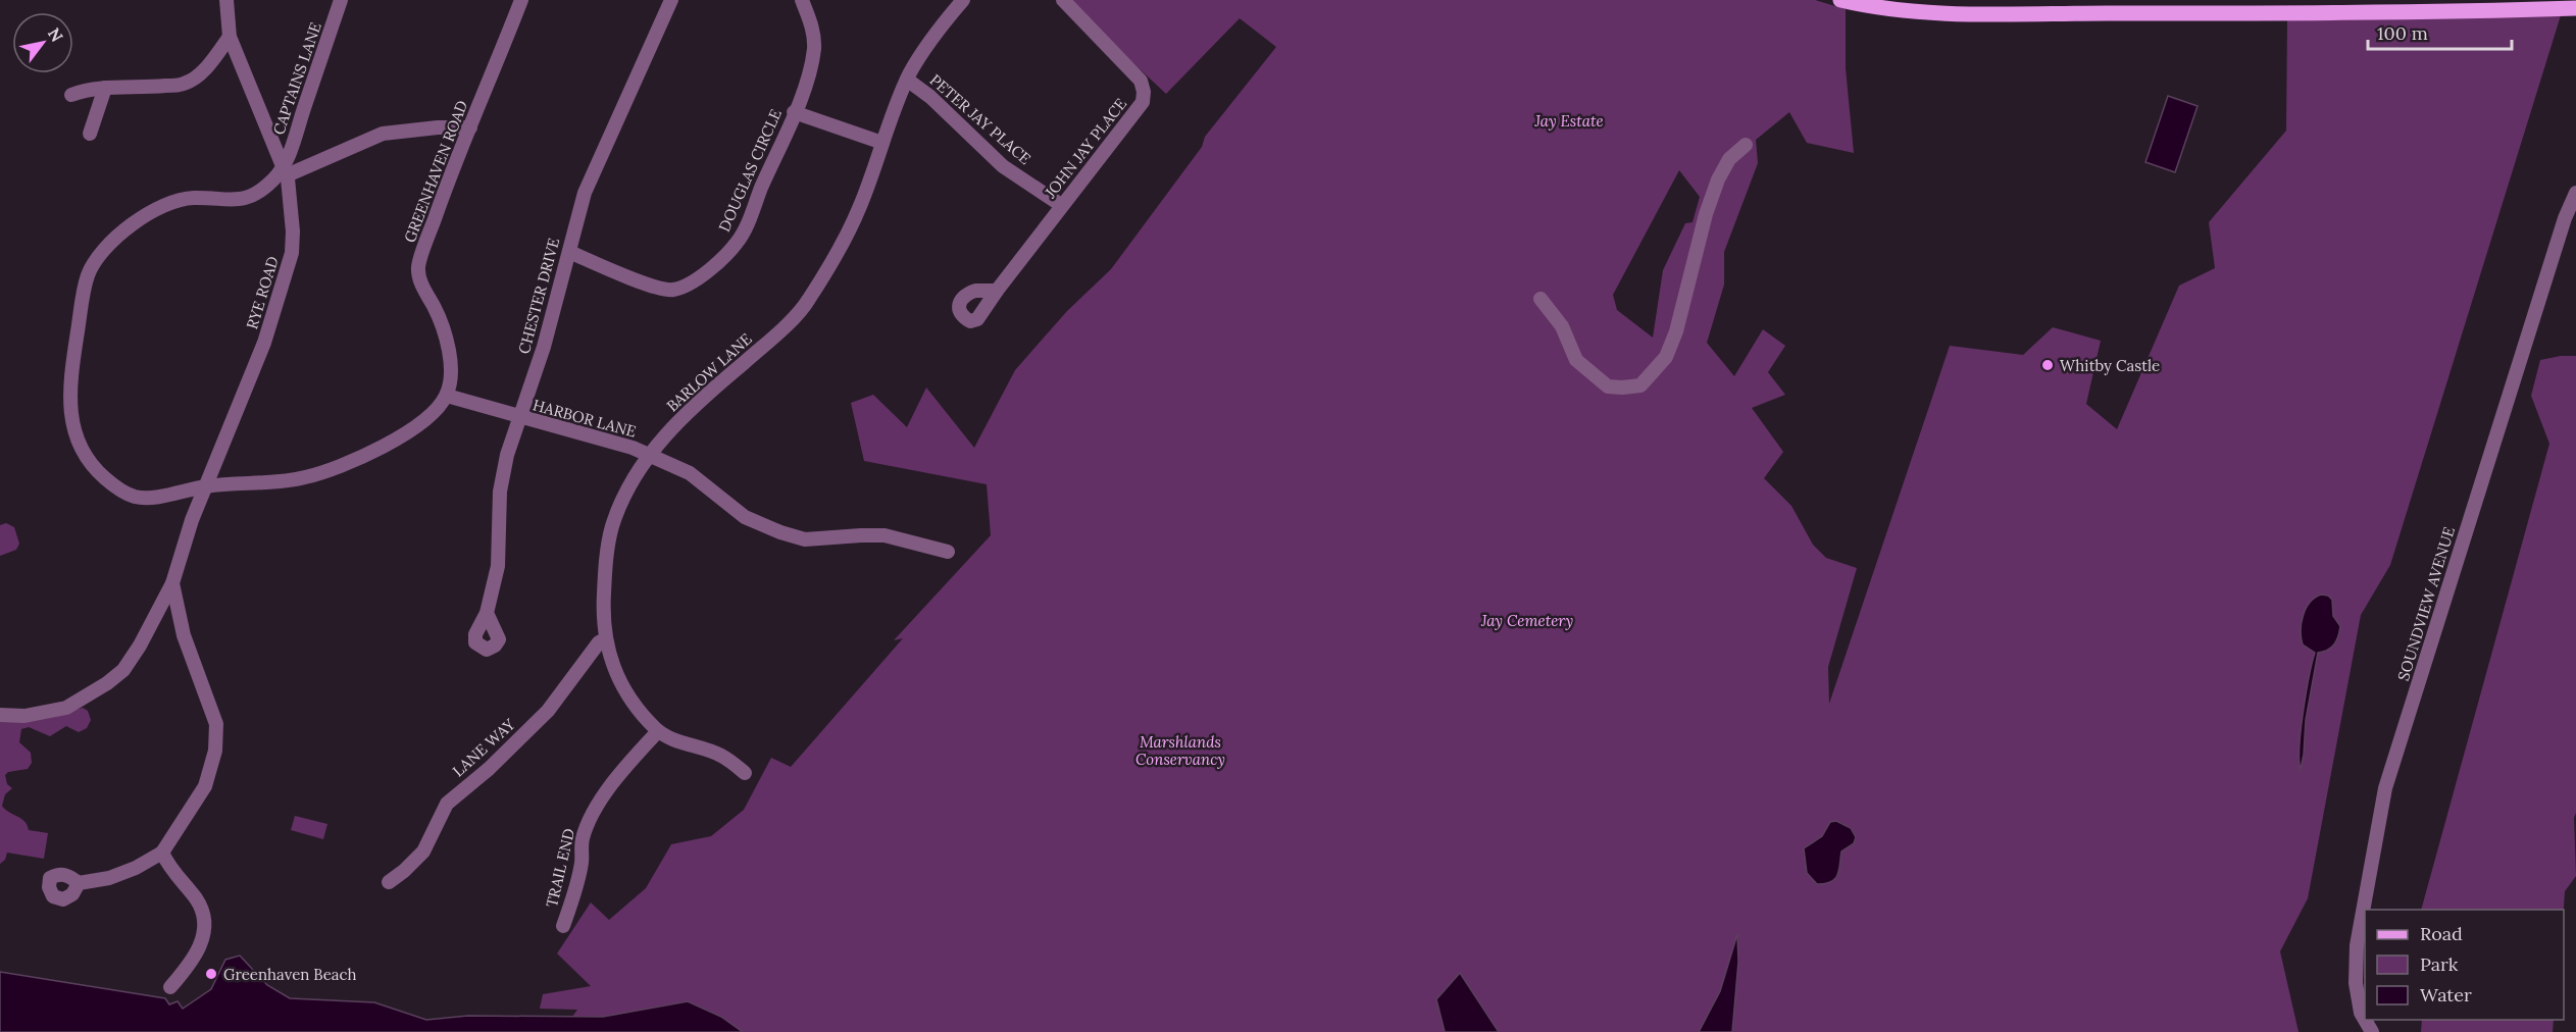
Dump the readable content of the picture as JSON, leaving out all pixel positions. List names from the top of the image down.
{
  "streets": {
    "street": [
      "CAPTAINS LANE",
      "PETER JAY PLACE",
      "JOHN JAY PLACE",
      "DOUGLAS CIRCLE",
      "GREENHAVEN ROAD",
      "RYE ROAD",
      "CHESTER DRIVE",
      "BARLOW LANE",
      "HARBOR LANE",
      "SOUNDVIEW AVENUE",
      "LANE WAY",
      "TRAIL END"
    ]
  },
  "crossings": [
    ["CAPTAINS LANE", "RYE ROAD"],
    ["PETER JAY PLACE", "JOHN JAY PLACE"],
    ["PETER JAY PLACE", "BARLOW LANE"],
    ["DOUGLAS CIRCLE", "CHESTER DRIVE"],
    ["GREENHAVEN ROAD", "HARBOR LANE"],
    ["CHESTER DRIVE", "HARBOR LANE"],
    ["BARLOW LANE", "HARBOR LANE"],
    ["BARLOW LANE", "LANE WAY"],
    ["BARLOW LANE", "TRAIL END"]
  ],
  "parks": ["Jay Estate", "Jay Cemetery", "Marshlands Conservancy"],
  "places": ["Whitby Castle", "Greenhaven Beach"],
  "legend": ["Road", "Park", "Water"],
  "scale_bar": "100 m",
  "north": "top right"
}
